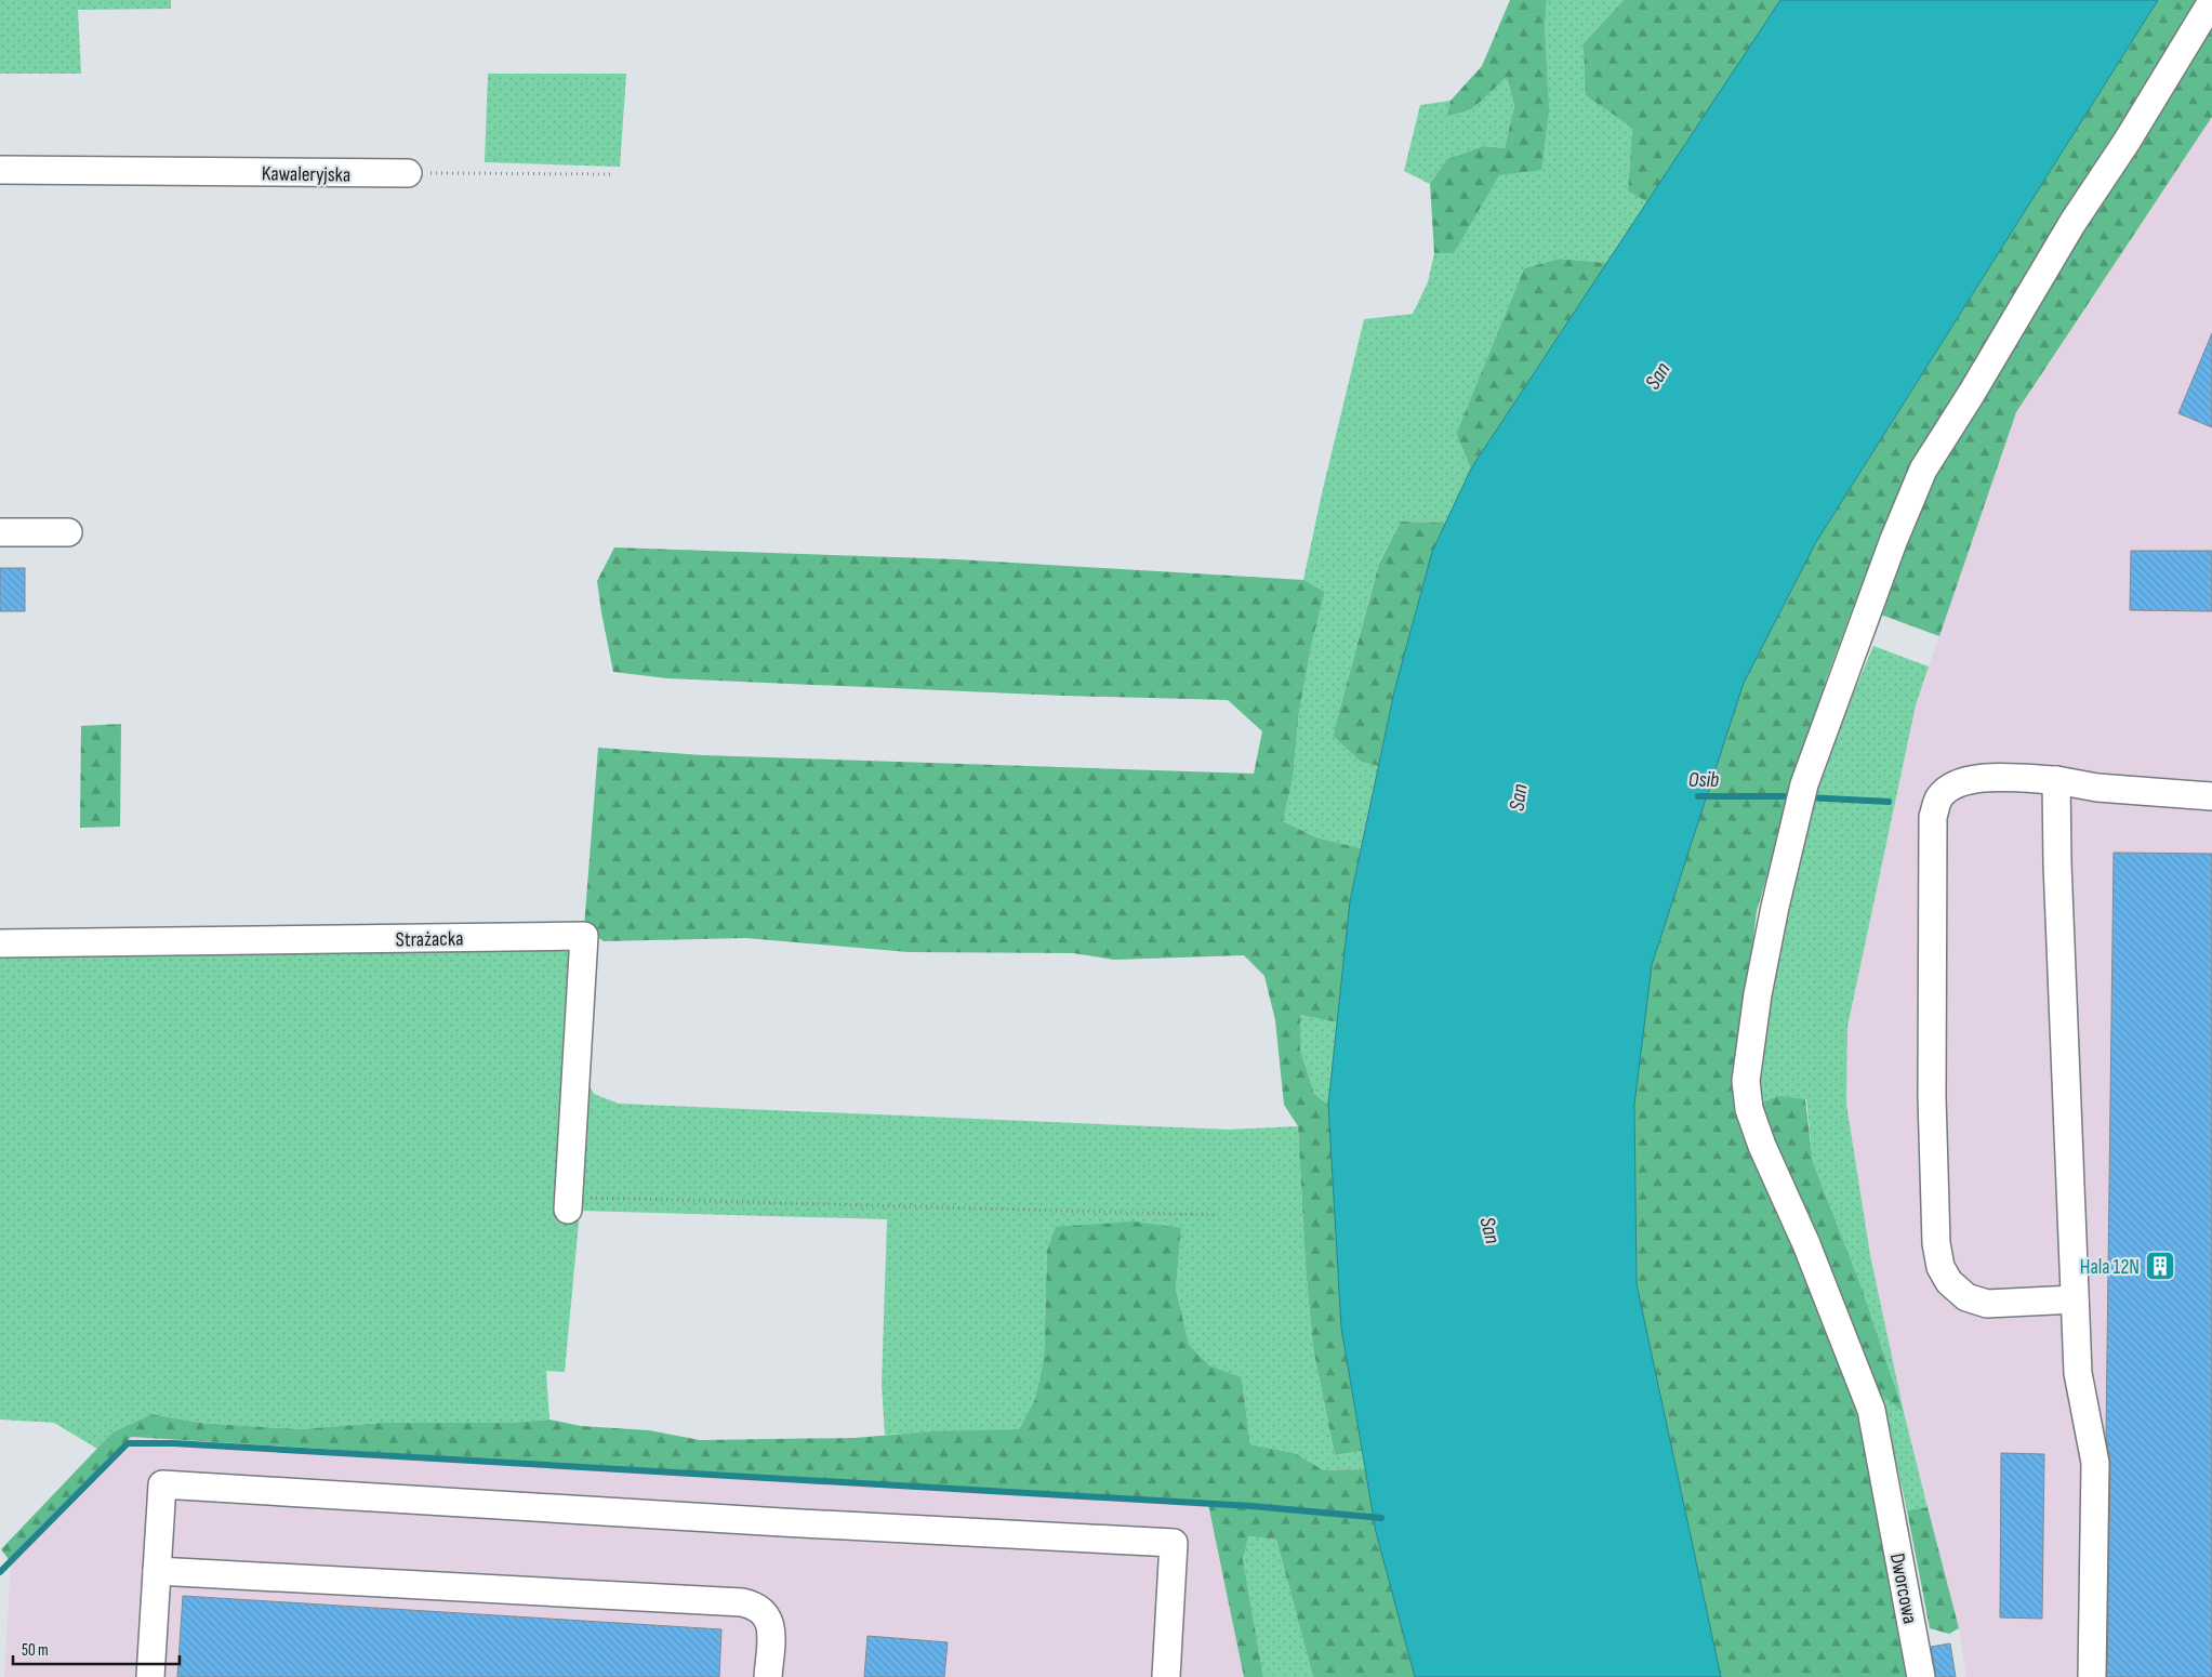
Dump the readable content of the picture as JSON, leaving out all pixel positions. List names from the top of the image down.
{
  "streets": {
    "street": ["Kawaleryjska", "Strażacka", "Dworcowa"]
  },
  "water": ["San", "Osib"],
  "places": {
    "building": ["Hala 12N"]
  },
  "scale_bar": "50 m"
}
